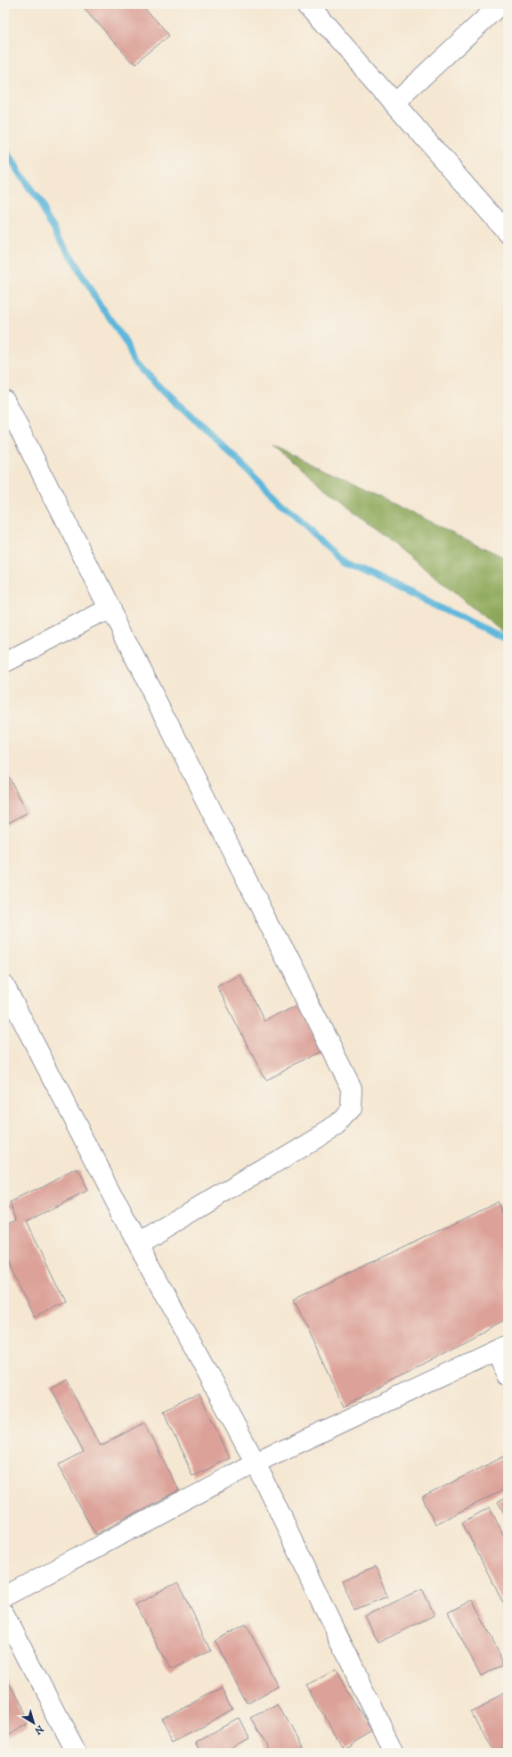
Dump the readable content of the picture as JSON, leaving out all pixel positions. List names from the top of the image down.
{
  "north": "bottom right"
}
